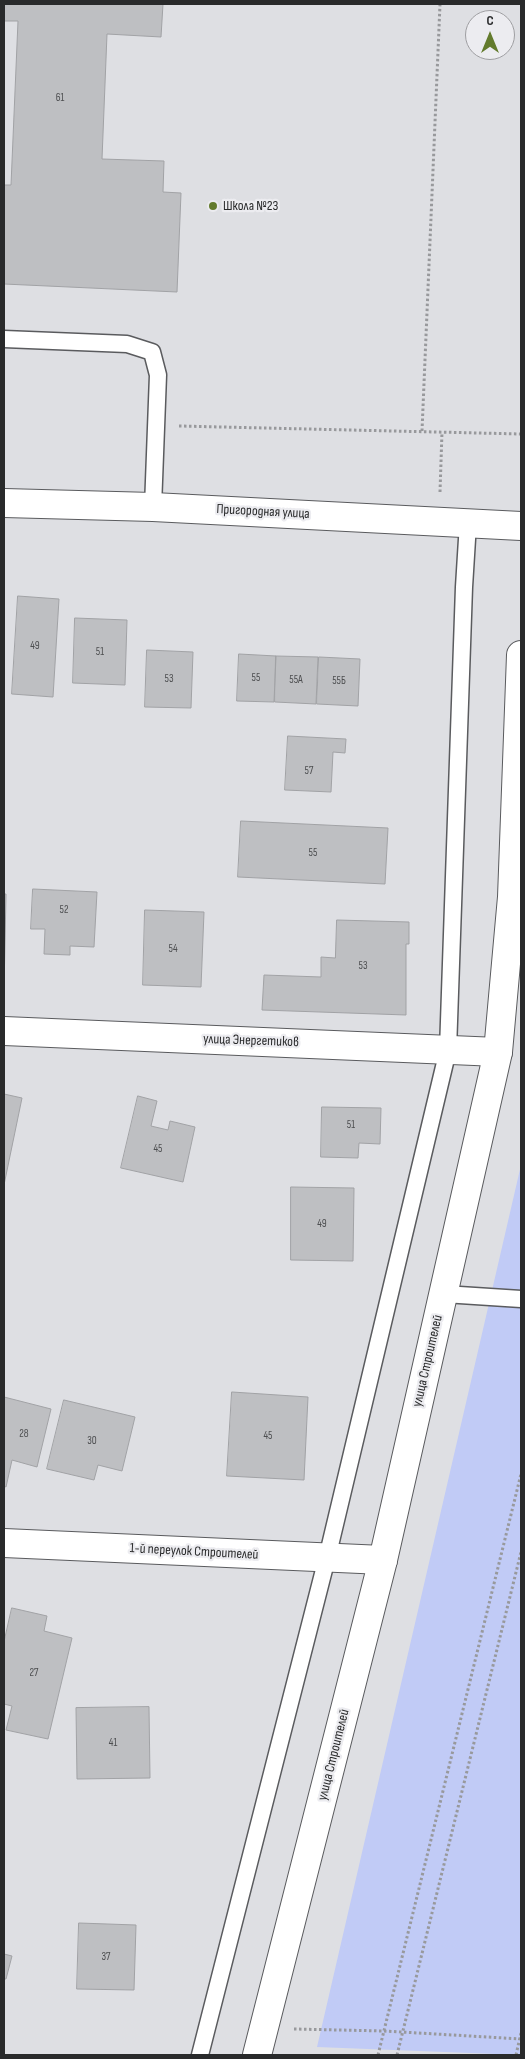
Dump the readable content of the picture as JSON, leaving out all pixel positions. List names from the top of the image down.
{
  "streets": {
    "street": [
      "Пригородная улица",
      "улица Энергетиков",
      "улица Строителей",
      "1-й переулок Строителей"
    ]
  },
  "crossings": [
    ["улица Энергетиков", "улица Строителей"],
    ["улица Строителей", "1-й переулок Строителей"]
  ],
  "places": ["Школа №23"],
  "house_numbers": [
    "61",
    "49",
    "51",
    "55",
    "53",
    "55А",
    "55Б",
    "57",
    "55",
    "52",
    "54",
    "53",
    "51",
    "45",
    "49",
    "28",
    "45",
    "30",
    "27",
    "41",
    "37"
  ],
  "north": "top"
}
